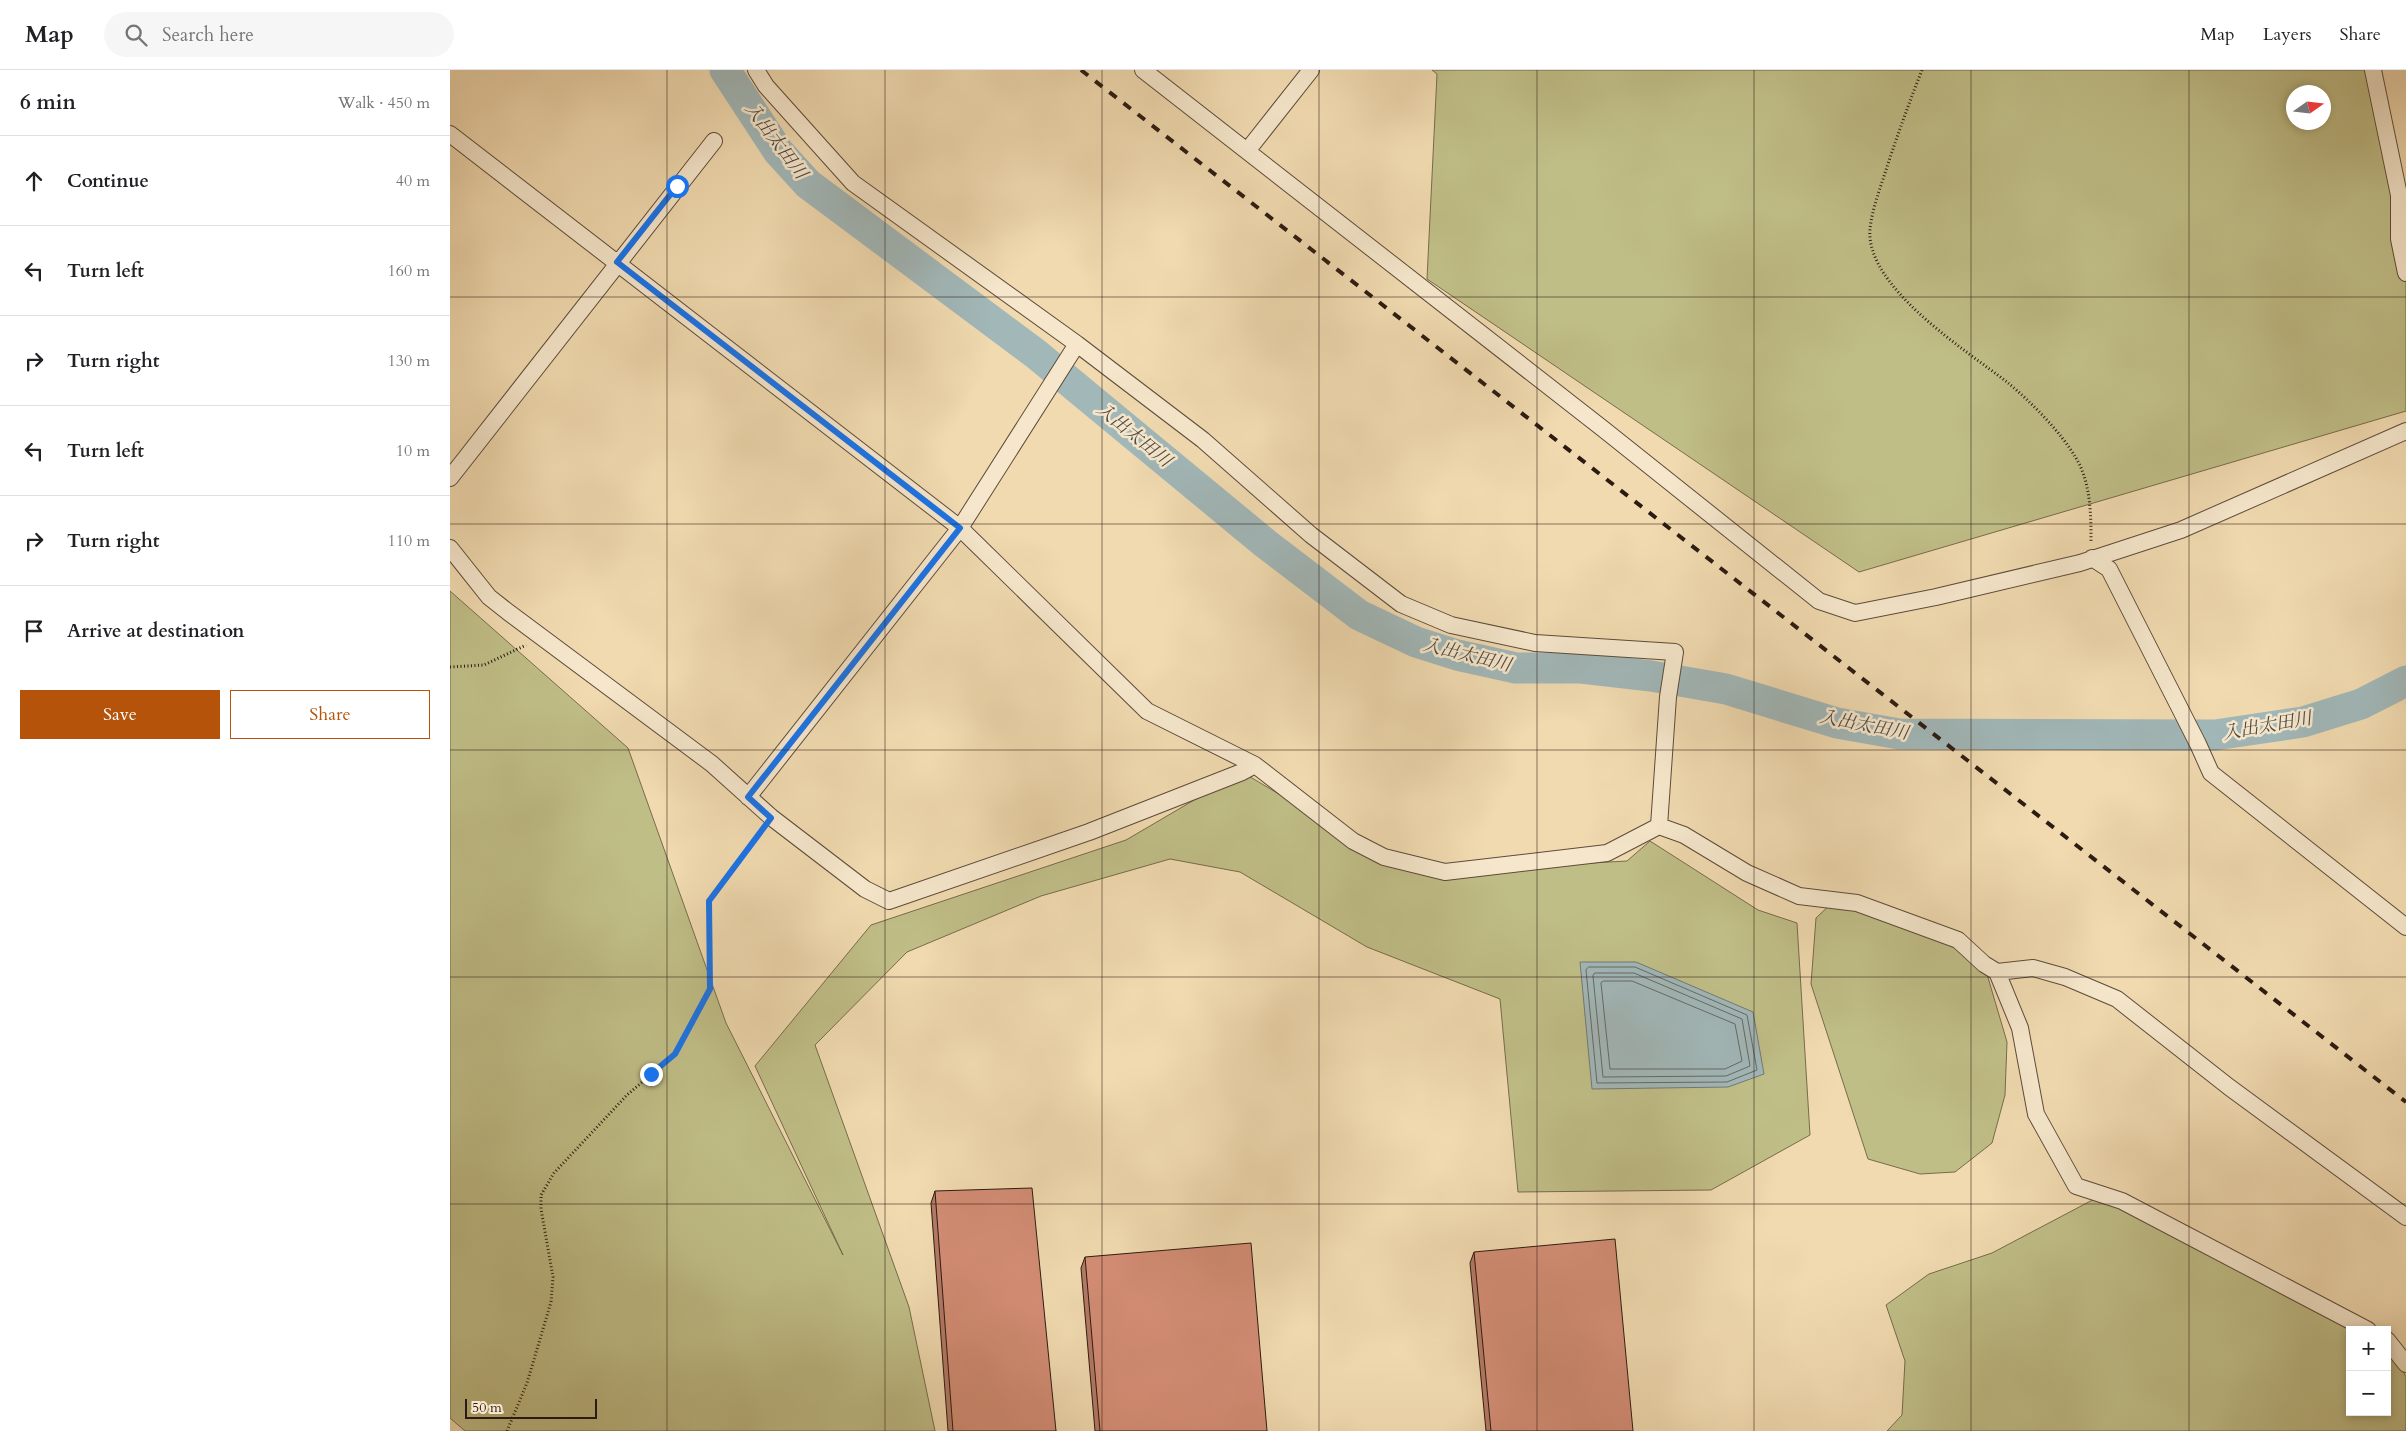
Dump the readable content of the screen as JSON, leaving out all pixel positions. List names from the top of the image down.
{
  "water": ["入出太田川"],
  "scale_bar": "50 m",
  "north": "right",
  "page": {
    "header": "Map",
    "search": "Search here",
    "nav": ["Map", "Layers", "Share"],
    "heading": ["6 min", "Walk · 450 m"],
    "list": [
      ["Continue", "40 m"],
      ["Turn left", "160 m"],
      ["Turn right", "130 m"],
      ["Turn left", "10 m"],
      ["Turn right", "110 m"],
      "Arrive at destination"
    ],
    "buttons": ["Save", "Share"],
    "map_buttons": ["+", "−"],
    "scale": "50 m"
  }
}
